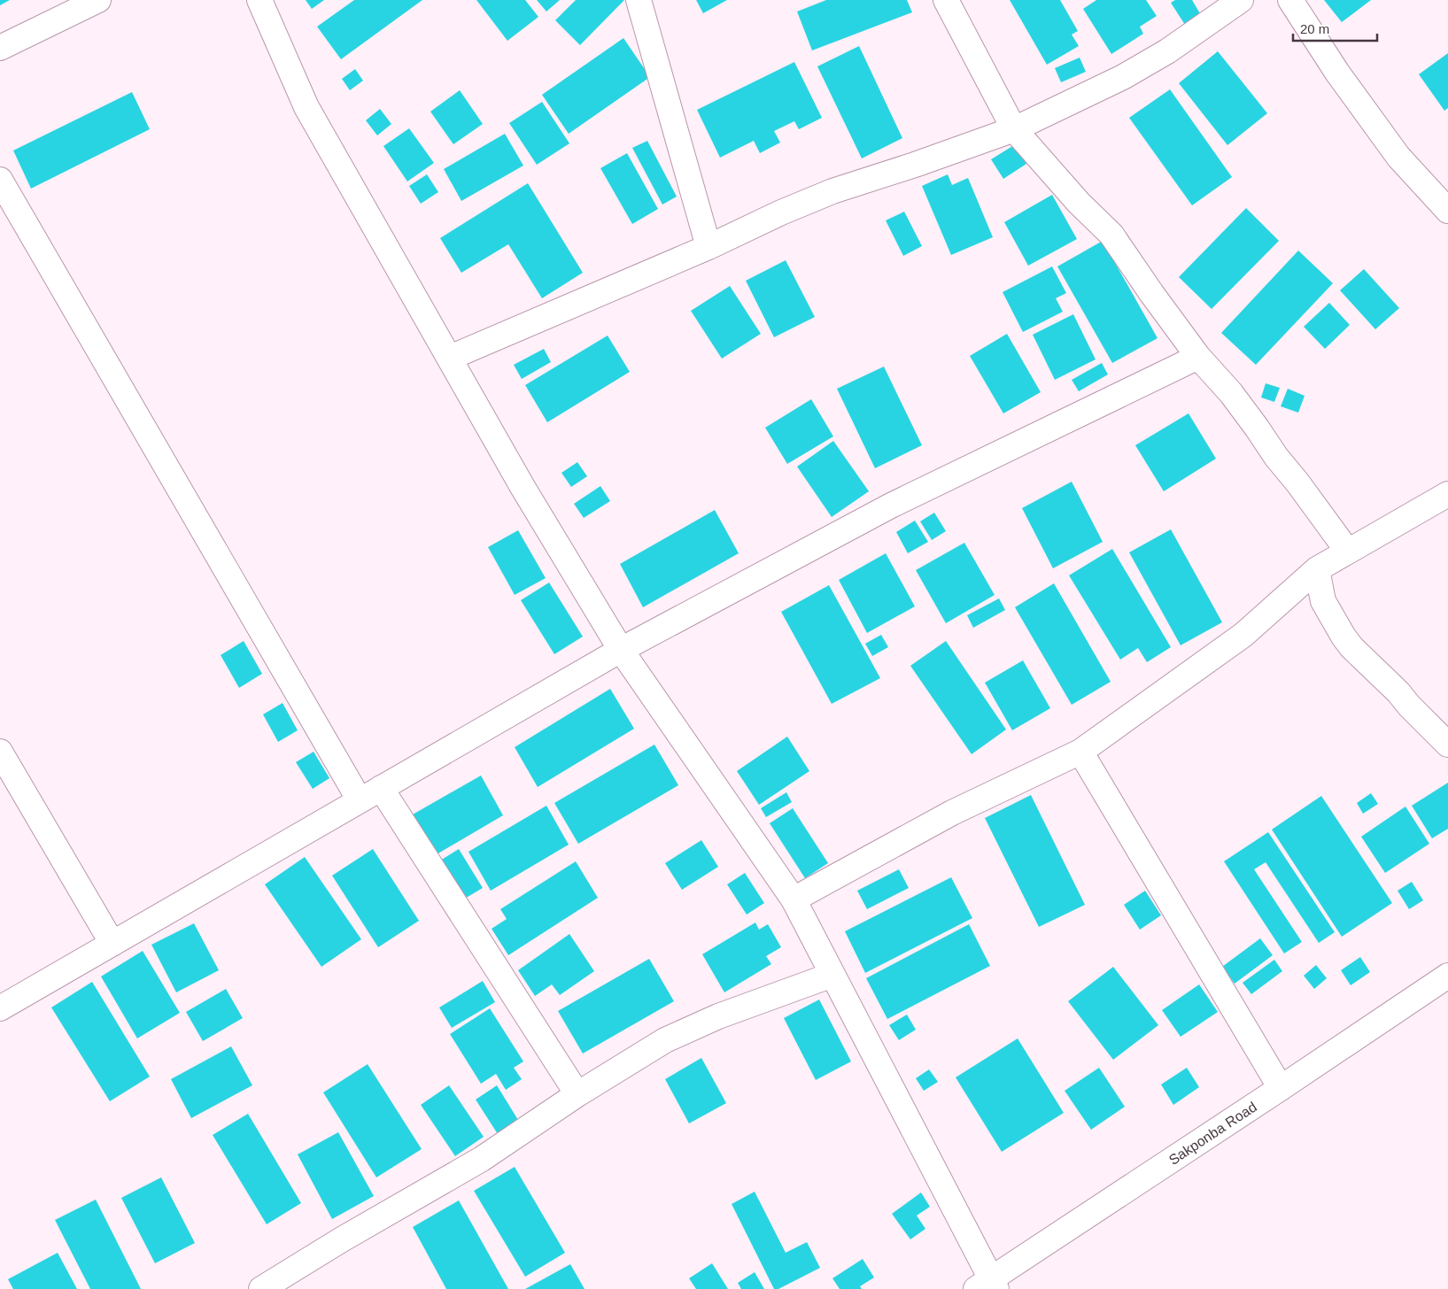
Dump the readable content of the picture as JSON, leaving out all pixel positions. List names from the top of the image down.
{
  "streets": {
    "street": ["Sakponba Road"]
  },
  "scale_bar": "20 m"
}
